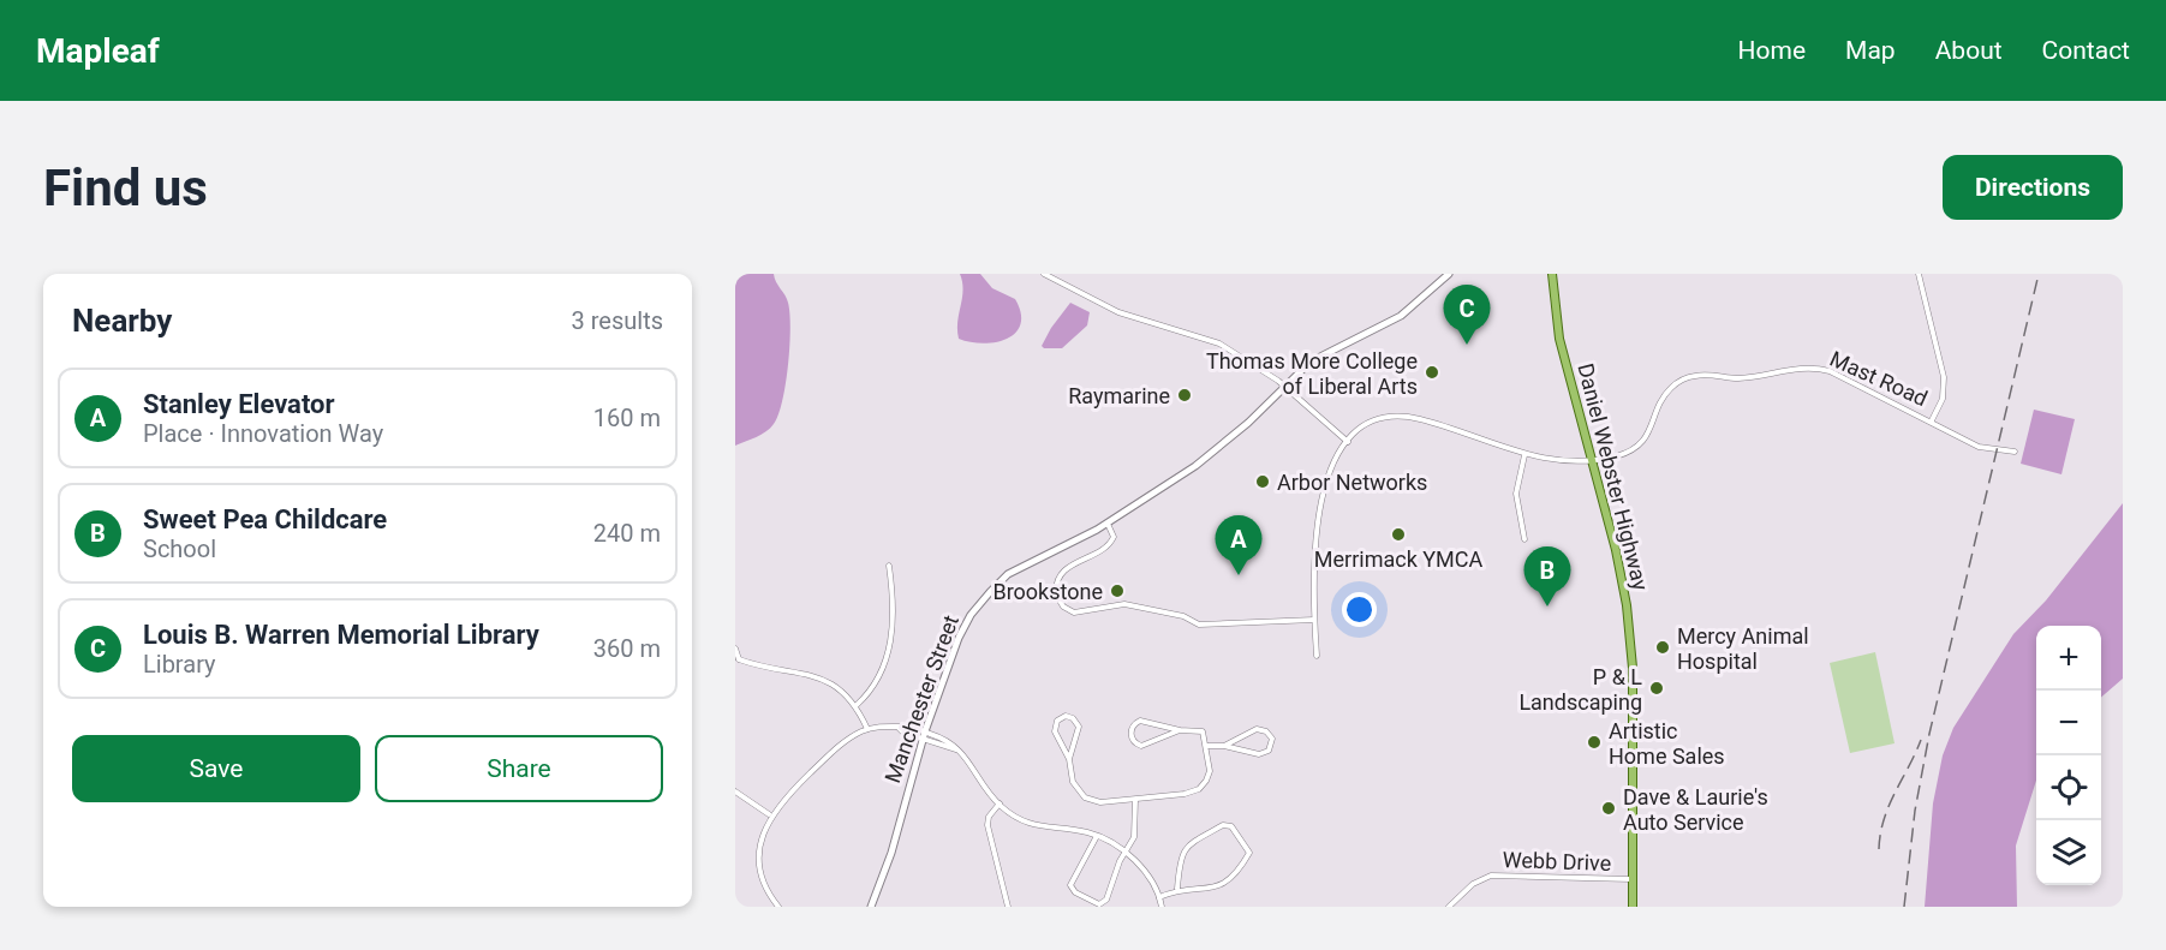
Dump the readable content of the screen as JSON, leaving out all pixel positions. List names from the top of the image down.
{
  "streets": {
    "main road": ["Daniel Webster Highway"],
    "street": ["Mast Road", "Manchester Street", "Webb Drive"]
  },
  "crossings": [
    ["Mast Road", "Daniel Webster Highway"],
    ["Daniel Webster Highway", "Webb Drive"]
  ],
  "places": [
    "Thomas More College of Liberal Arts",
    "Raymarine",
    "Arbor Networks",
    "Merrimack YMCA",
    "Brookstone",
    "Mercy Animal Hospital",
    "P & L Landscaping",
    "Artistic Home Sales",
    "Dave & Laurie's Auto Service"
  ],
  "page": {
    "header": "Mapleaf",
    "nav": [
      "Home",
      "Map",
      "About",
      "Contact"
    ],
    "buttons": [
      "Directions",
      ["Save", "Share"]
    ],
    "title": "Find us",
    "heading": ["Nearby", "3 results"],
    "pins": ["C", "A", "B"],
    "list": [
      {
        "mark": "A",
        "name": "Stanley Elevator",
        "note": "Place · Innovation Way",
        "value": "160 m"
      },
      {
        "mark": "B",
        "name": "Sweet Pea Childcare",
        "note": "School",
        "value": "240 m"
      },
      {
        "mark": "C",
        "name": "Louis B. Warren Memorial Library",
        "note": "Library",
        "value": "360 m"
      }
    ],
    "map_buttons": ["+", "−"]
  }
}
